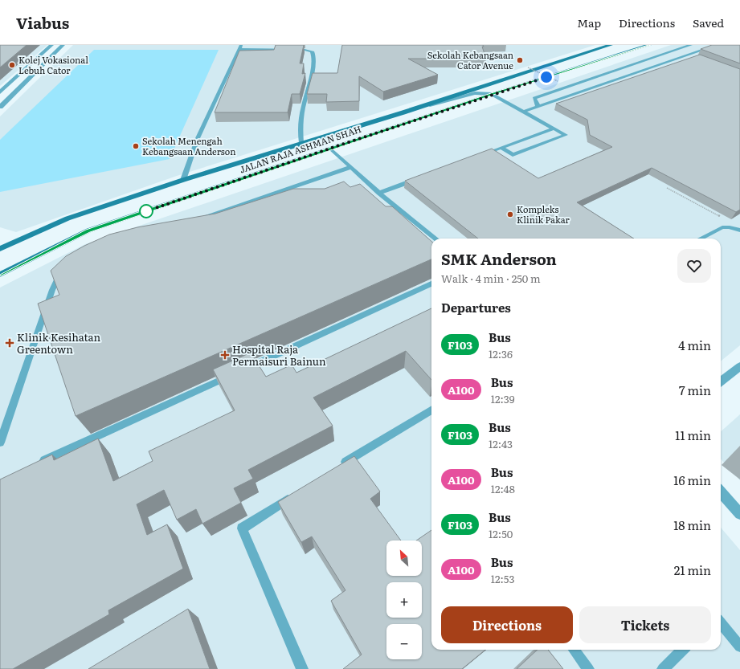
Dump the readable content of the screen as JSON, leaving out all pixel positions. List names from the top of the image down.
{
  "streets": {
    "main road": ["JALAN RAJA ASHMAN SHAH"]
  },
  "places": {
    "other": [
      "Sekolah Kebangsaan Cator Avenue",
      "Kolej Vokasional Lebuh Cator",
      "Sekolah Menengah Kebangsaan Anderson",
      "Kompleks Klinik Pakar"
    ],
    "health": ["Klinik Kesihatan Greentown", "Hospital Raja Permaisuri Bainun"]
  },
  "lines": ["bus line F103"],
  "north": "top left",
  "page": {
    "header": "Viabus",
    "nav": ["Map", "Directions", "Saved"],
    "heading": [
      ["SMK Anderson", "Walk · 4 min · 250 m"],
      "Departures"
    ],
    "list": [
      {
        "mark": "F103",
        "name": "Bus",
        "note": "12:36",
        "value": "4 min"
      },
      {
        "mark": "A100",
        "name": "Bus",
        "note": "12:39",
        "value": "7 min"
      },
      {
        "mark": "F103",
        "name": "Bus",
        "note": "12:43",
        "value": "11 min"
      },
      {
        "mark": "A100",
        "name": "Bus",
        "note": "12:48",
        "value": "16 min"
      },
      {
        "mark": "F103",
        "name": "Bus",
        "note": "12:50",
        "value": "18 min"
      },
      {
        "mark": "A100",
        "name": "Bus",
        "note": "12:53",
        "value": "21 min"
      }
    ],
    "map_buttons": ["+", "−"],
    "buttons": ["Directions", "Tickets"]
  }
}
